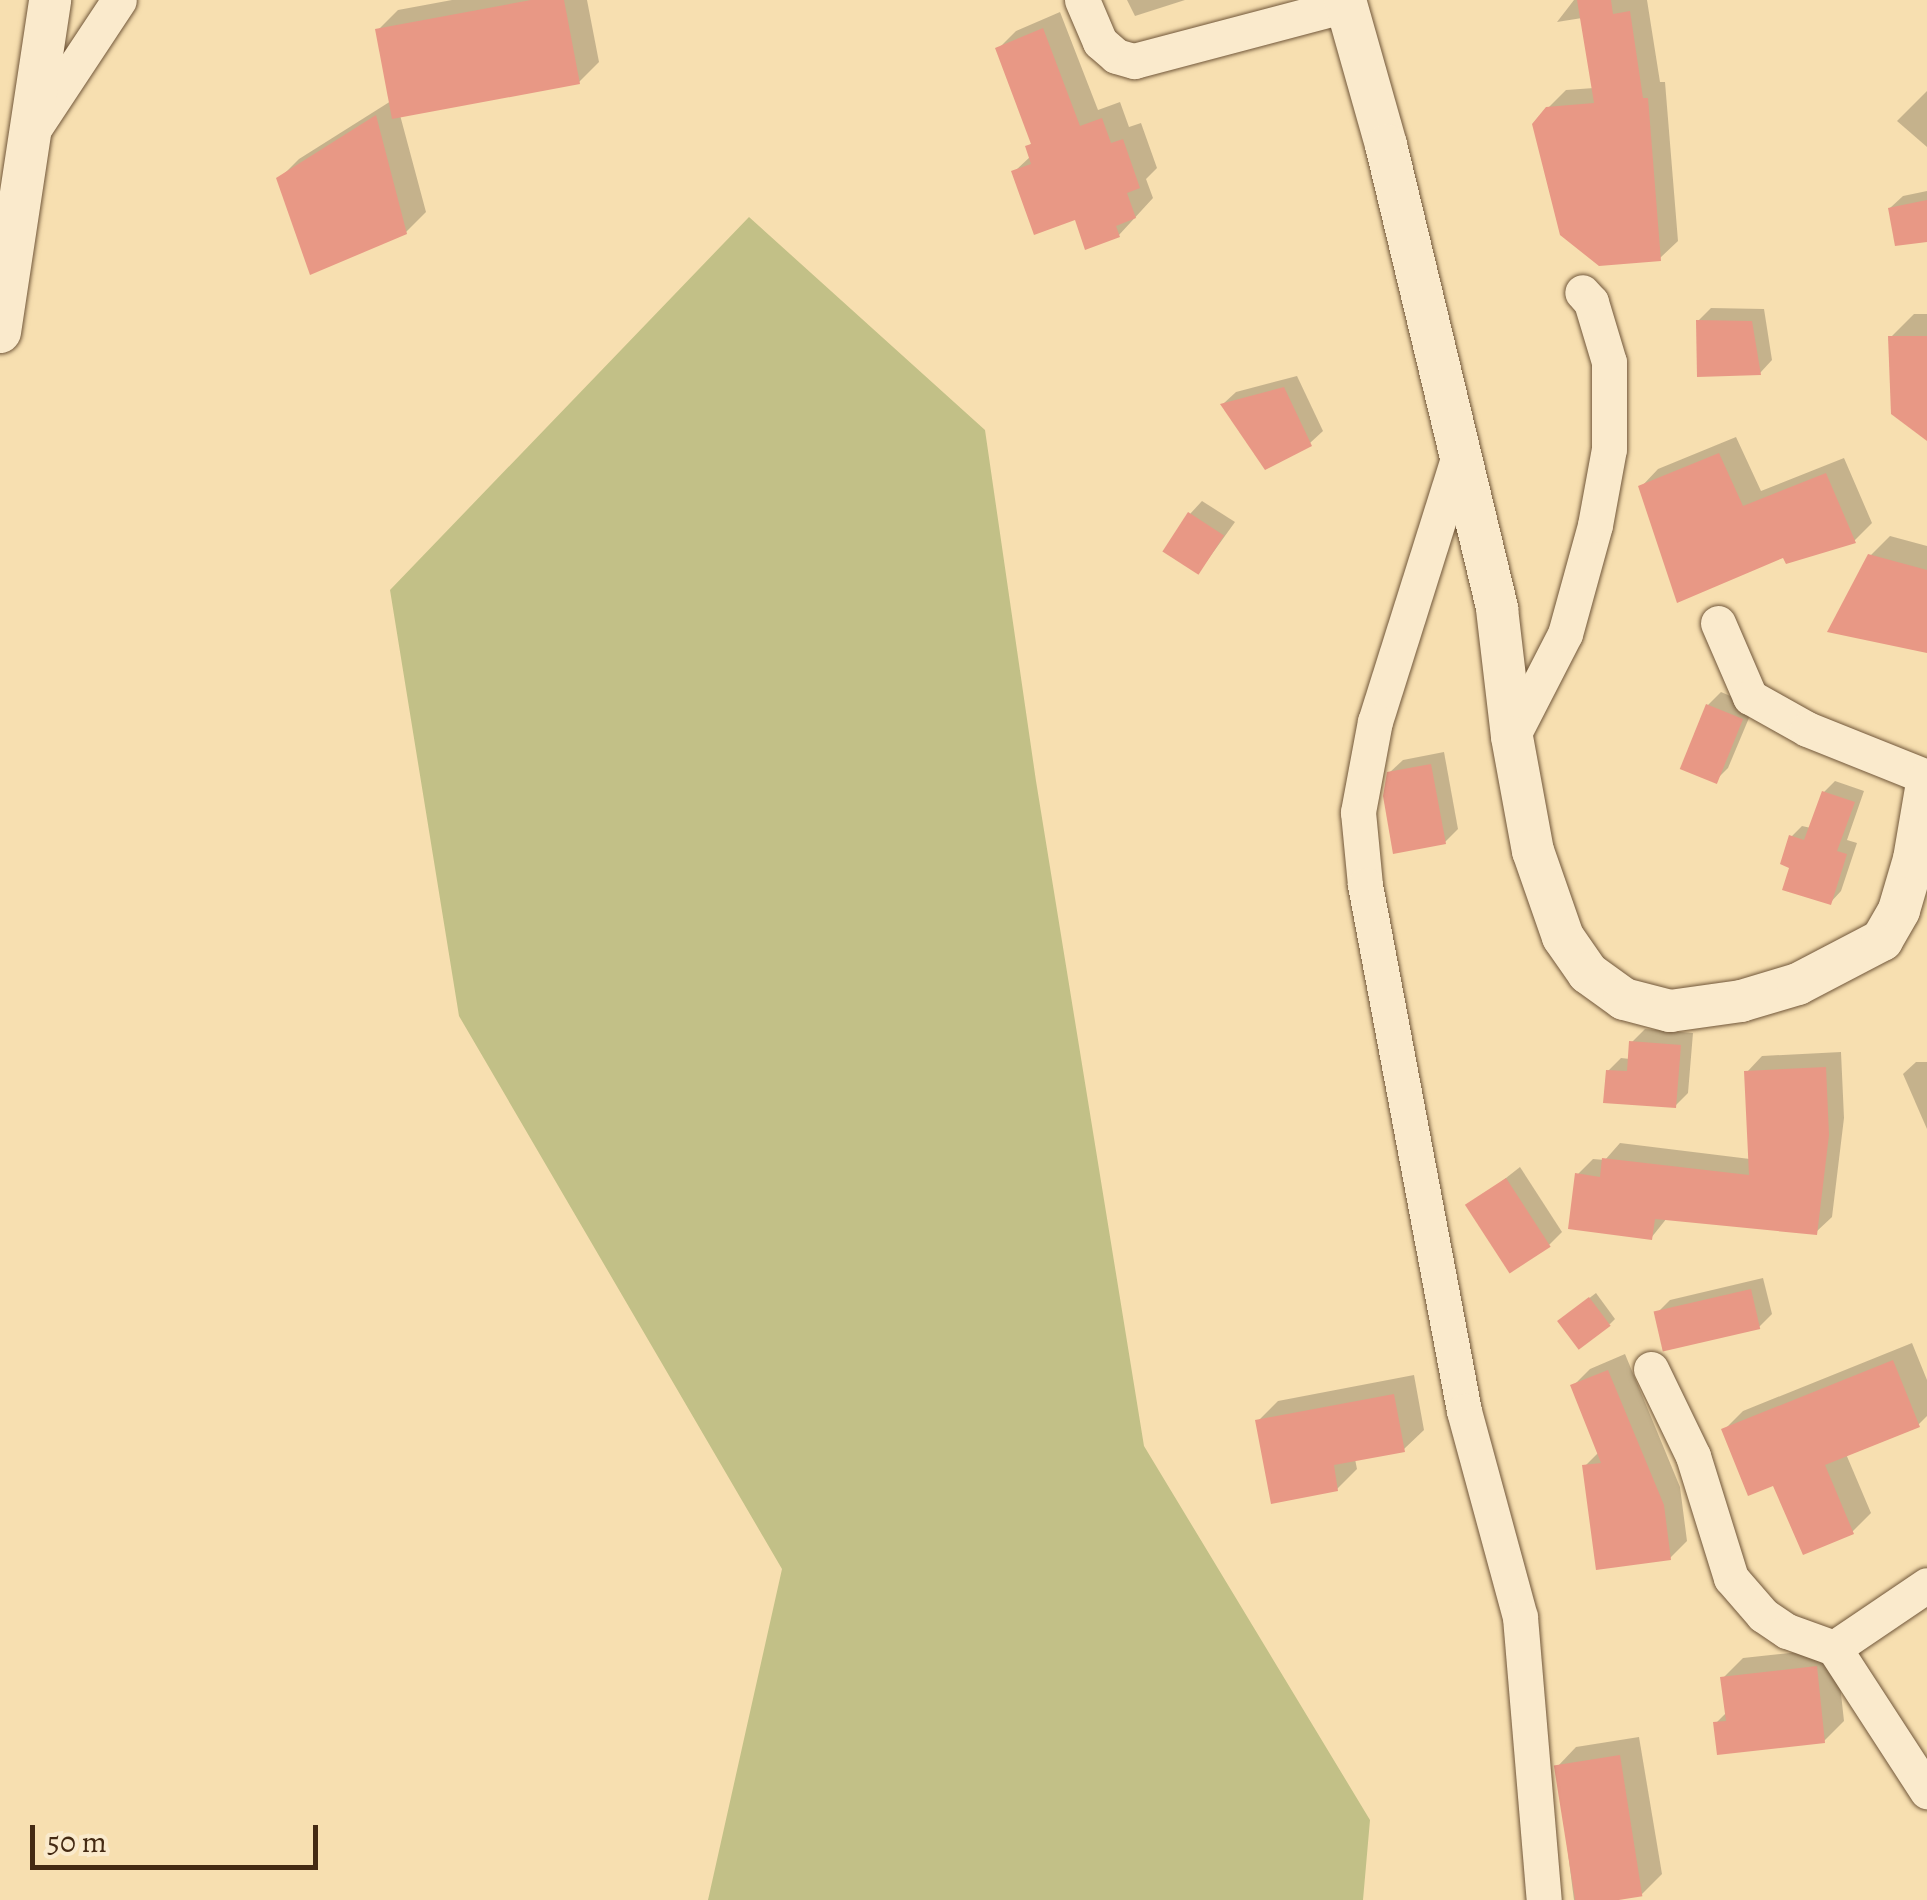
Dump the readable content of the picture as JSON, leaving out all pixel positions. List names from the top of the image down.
{
  "scale_bar": "50 m"
}
